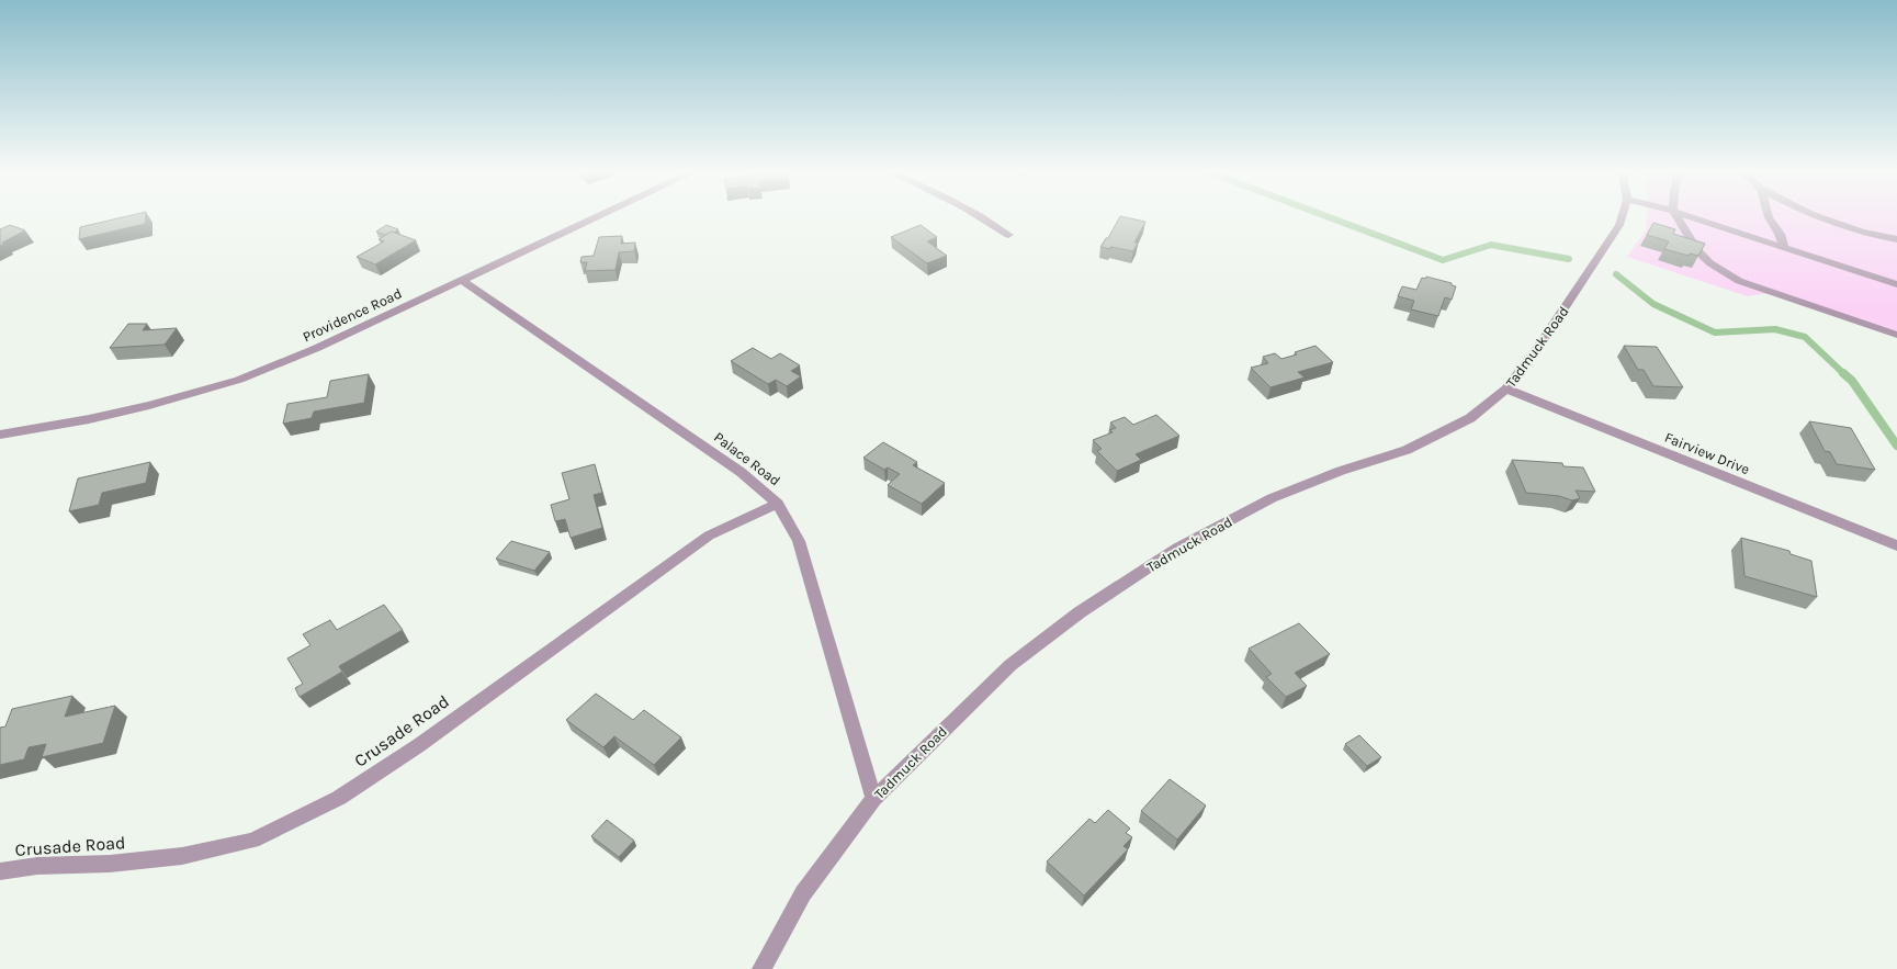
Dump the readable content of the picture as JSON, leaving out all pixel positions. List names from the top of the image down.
{
  "streets": {
    "street": [
      "Providence Road",
      "Tadmuck Road",
      "Fairview Drive",
      "Palace Road",
      "Crusade Road"
    ]
  },
  "crossings": [
    ["Providence Road", "Palace Road"],
    ["Tadmuck Road", "Fairview Drive"],
    ["Tadmuck Road", "Palace Road"],
    ["Palace Road", "Crusade Road"]
  ]
}
